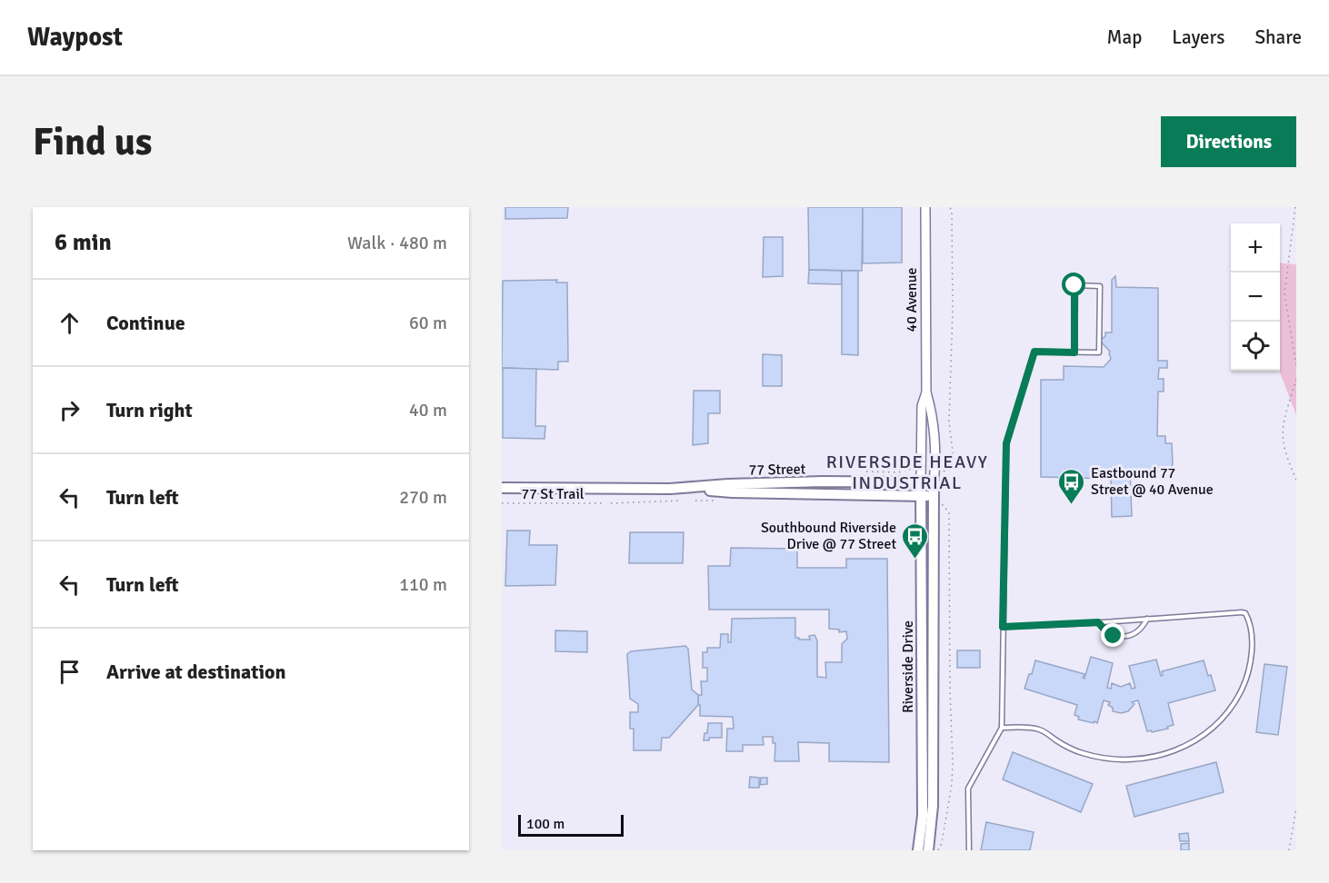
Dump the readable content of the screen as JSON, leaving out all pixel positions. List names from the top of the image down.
{
  "streets": {
    "main road": ["40 Avenue", "77 Street", "Riverside Drive"],
    "path": ["77 St Trail"]
  },
  "crossings": [
    ["40 Avenue", "77 Street"],
    ["40 Avenue", "Riverside Drive"],
    ["77 Street", "Riverside Drive"]
  ],
  "districts": ["RIVERSIDE HEAVY INDUSTRIAL"],
  "places": {
    "bus stop": ["Eastbound 77 Street @ 40 Avenue", "Southbound Riverside Drive @ 77 Street"]
  },
  "scale_bar": "100 m",
  "page": {
    "header": "Waypost",
    "nav": ["Map", "Layers", "Share"],
    "buttons": "Directions",
    "title": "Find us",
    "heading": ["6 min", "Walk · 480 m"],
    "map_buttons": ["+", "−"],
    "list": [
      ["Continue", "60 m"],
      ["Turn right", "40 m"],
      ["Turn left", "270 m"],
      ["Turn left", "110 m"],
      "Arrive at destination"
    ],
    "scale": "100 m"
  }
}
